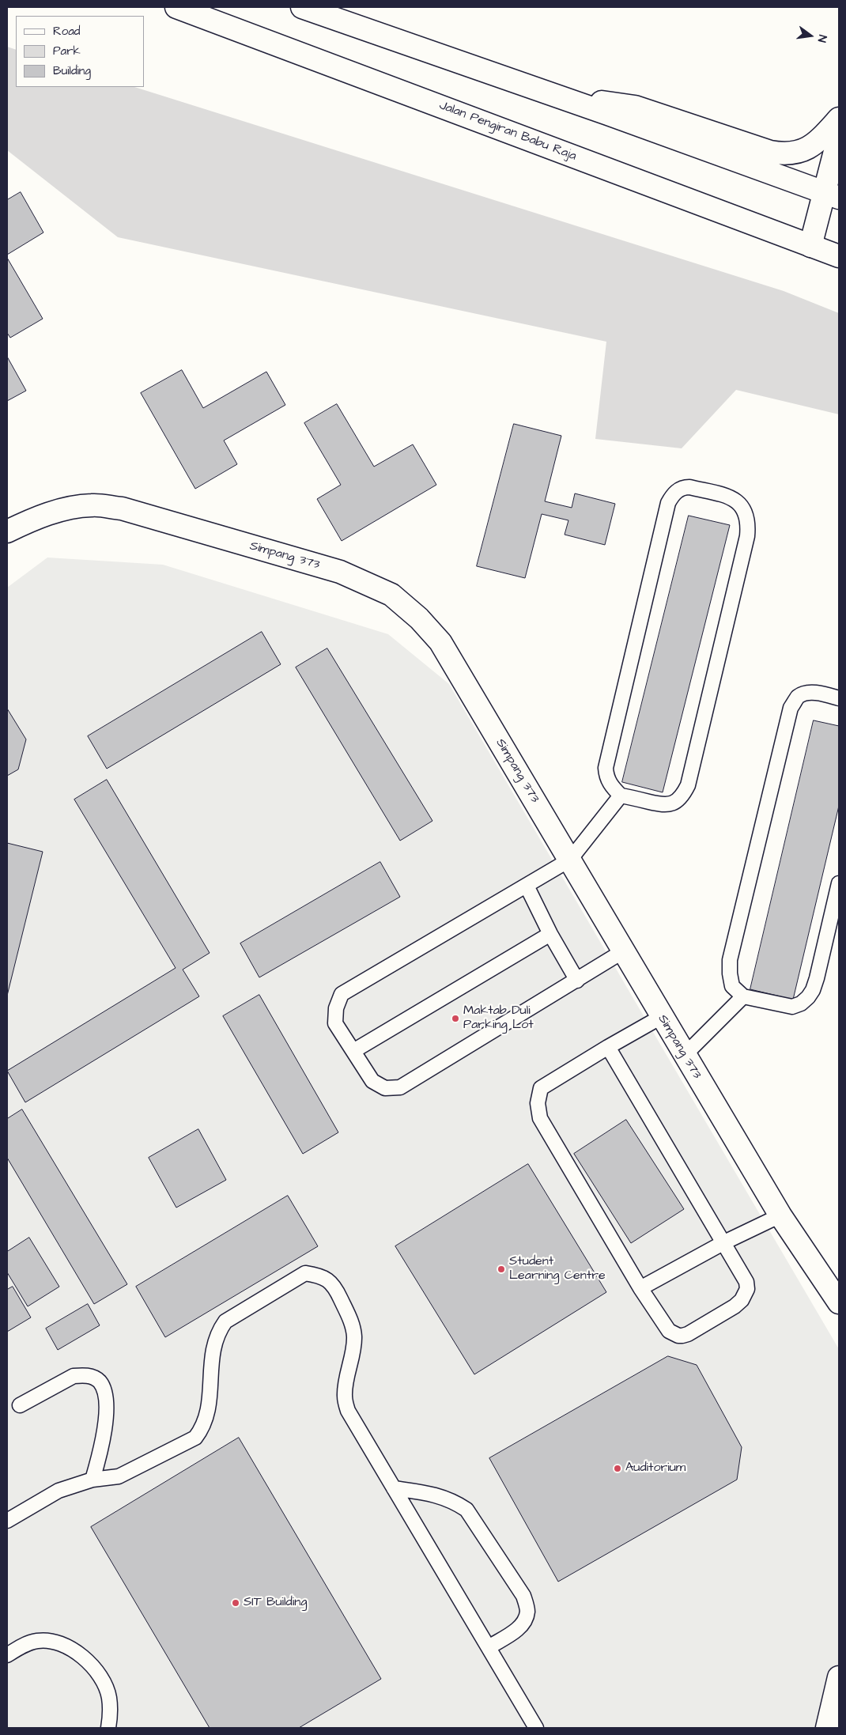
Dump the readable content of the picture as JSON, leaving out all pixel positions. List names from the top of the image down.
{
  "streets": {
    "main road": ["Jalan Pengiran Babu Raja", "Simpang 373"]
  },
  "places": [
    "Maktab Duli Parking Lot",
    "Student Learning Centre",
    "Auditorium",
    "SIT Building"
  ],
  "legend": ["Road", "Park", "Building"],
  "north": "right"
}
